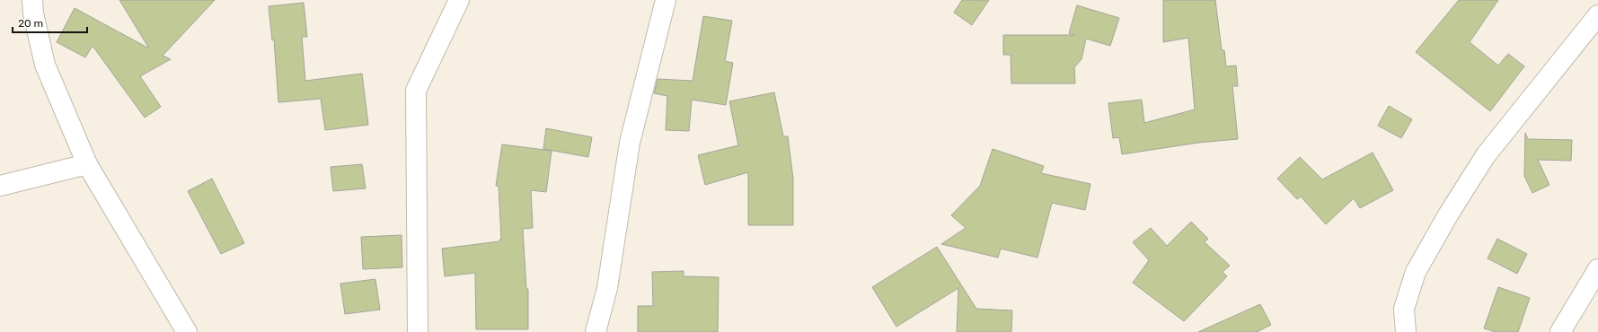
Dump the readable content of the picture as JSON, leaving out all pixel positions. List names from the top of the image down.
{
  "scale_bar": "20 m"
}
